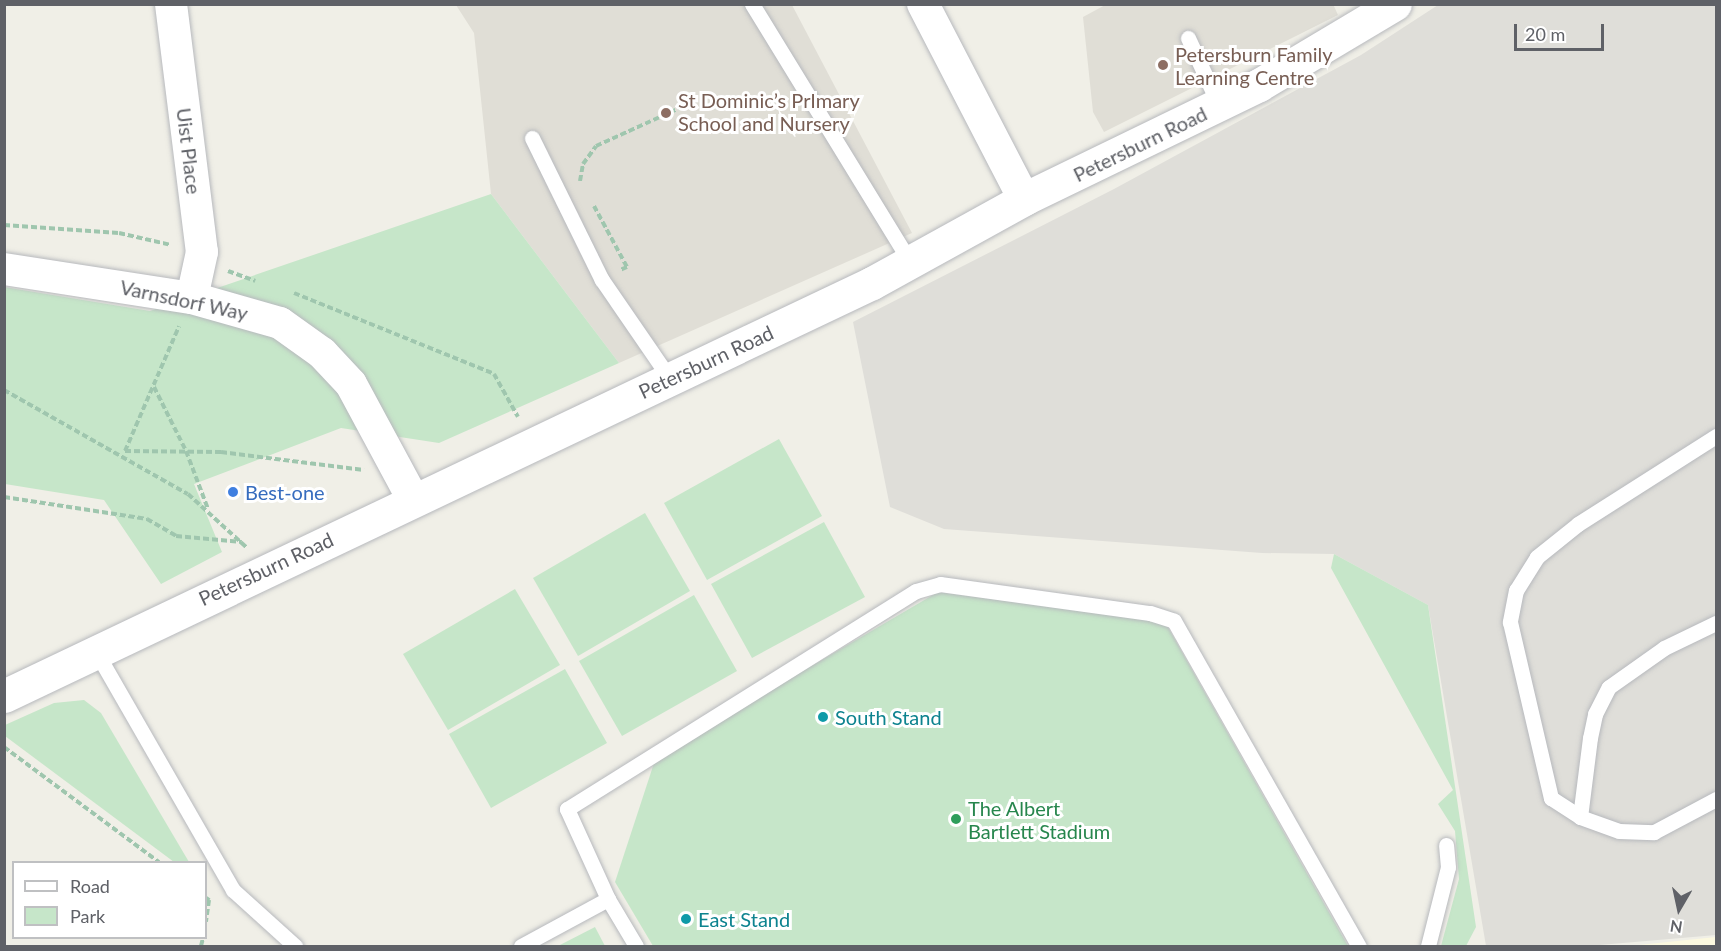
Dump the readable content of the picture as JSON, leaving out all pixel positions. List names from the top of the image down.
{
  "streets": {
    "main road": ["Petersburn Road"],
    "street": ["Uist Place", "Varnsdorf Way"]
  },
  "crossings": [
    ["Petersburn Road", "Varnsdorf Way"],
    ["Uist Place", "Varnsdorf Way"]
  ],
  "places": [
    "Petersburn Family Learning Centre",
    "St Dominic’s PrImary School and Nursery",
    "Best-one",
    "South Stand",
    "The Albert Bartlett Stadium",
    "East Stand"
  ],
  "legend": ["Road", "Park"],
  "scale_bar": "20 m",
  "north": "bottom"
}
